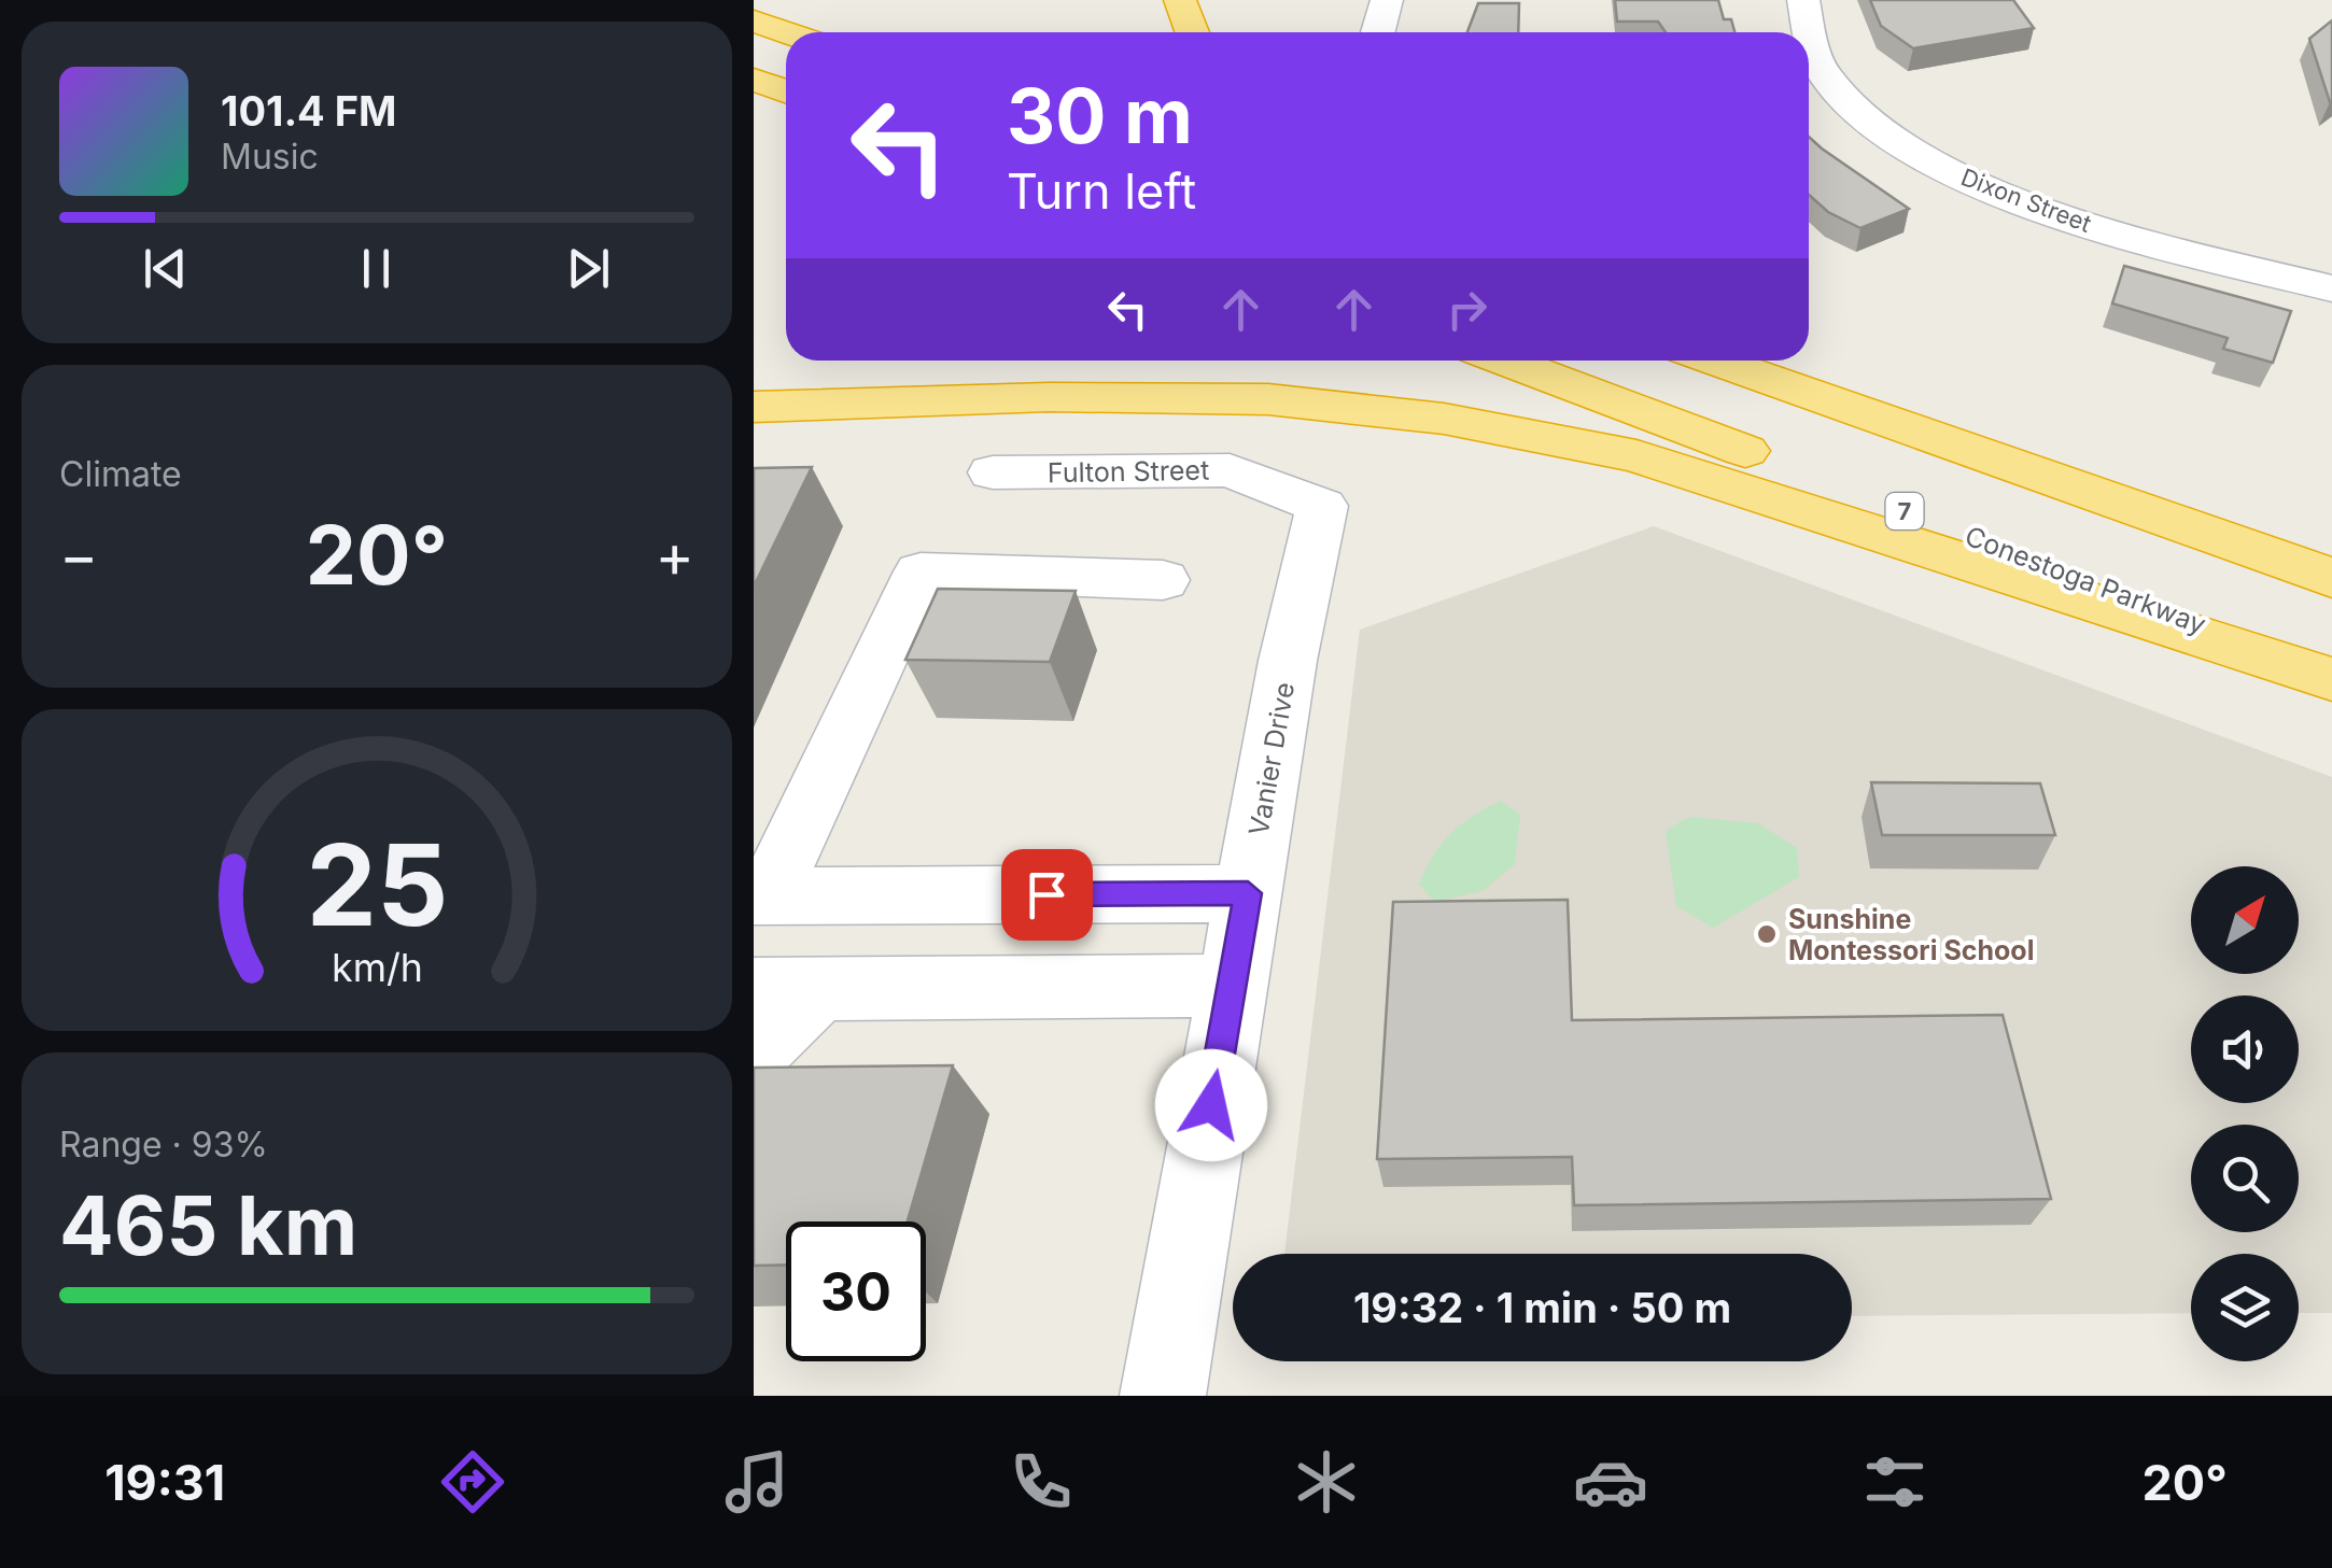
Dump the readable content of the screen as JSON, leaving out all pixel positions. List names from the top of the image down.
{
  "streets": {
    "highway": ["7", "Conestoga Parkway"],
    "street": ["Dixon Street", "Fulton Street", "Vanier Drive"]
  },
  "crossings": [
    ["Fulton Street", "Vanier Drive"]
  ],
  "places": ["Sunshine Montessori School"],
  "north": "top right",
  "page": {
    "turn": ["30 m", "Turn left"],
    "song": ["101.4 FM", "Music"],
    "tile": [
      "Climate",
      ["Range · 93%", "465 km"]
    ],
    "heat": ["−", "20°", "+"],
    "limit": "30",
    "trip": "19:32 · 1 min · 50 m",
    "tabs": ["19:31", "20°"],
    "gauge": ["25", "km/h"]
  }
}
